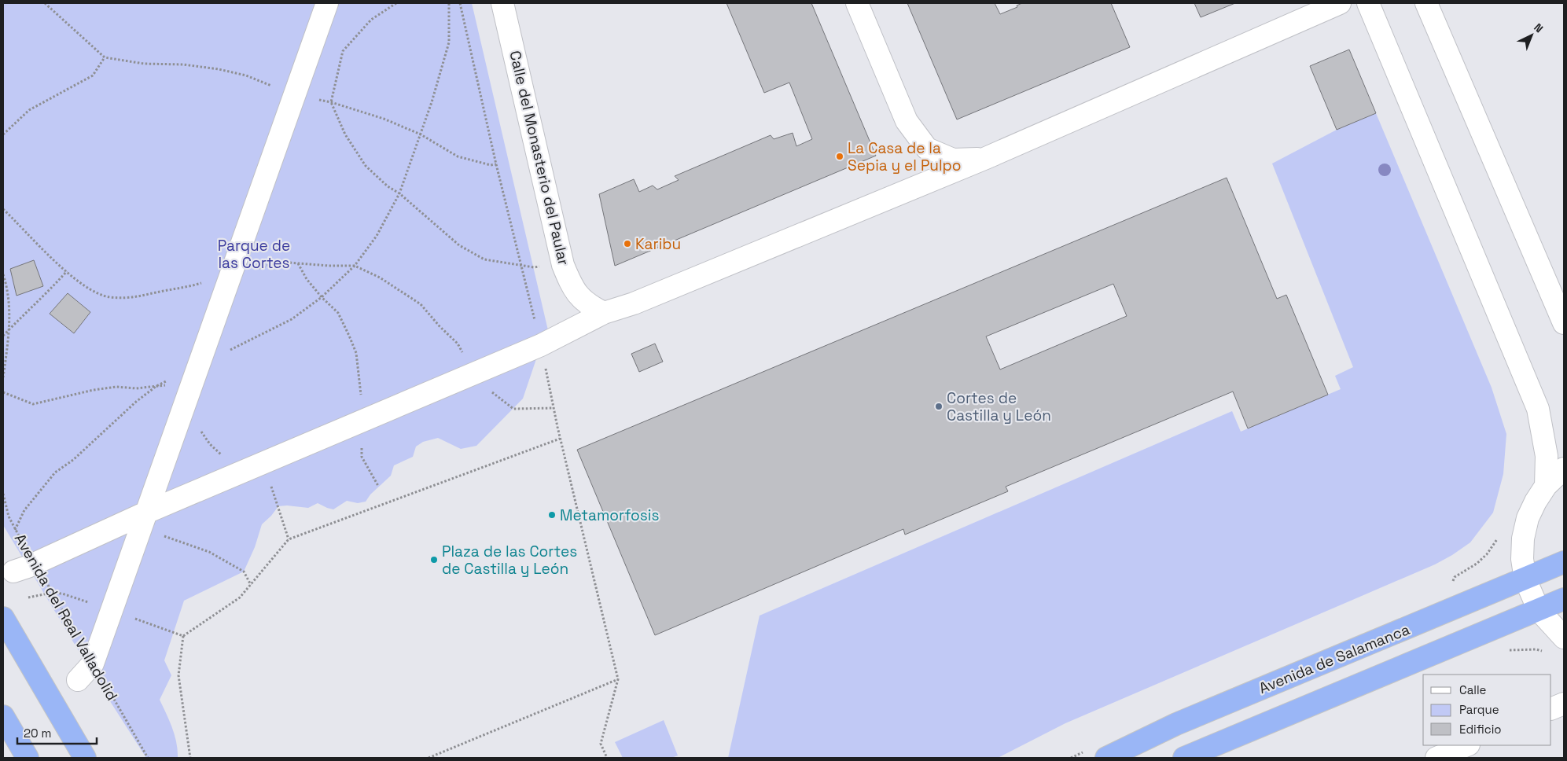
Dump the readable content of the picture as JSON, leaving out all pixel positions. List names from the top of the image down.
{
  "streets": {
    "highway": ["Avenida de Salamanca"],
    "street": ["Calle del Monasterio del Paular"],
    "path": ["Avenida del Real Valladolid"]
  },
  "parks": ["Parque de las Cortes"],
  "places": [
    "La Casa de la Sepia y el Pulpo",
    "Karibu",
    "Cortes de Castilla y León",
    "Metamorfosis",
    "Plaza de las Cortes de Castilla y León"
  ],
  "legend": ["Calle", "Parque", "Edificio"],
  "scale_bar": "20 m",
  "north": "top right"
}
